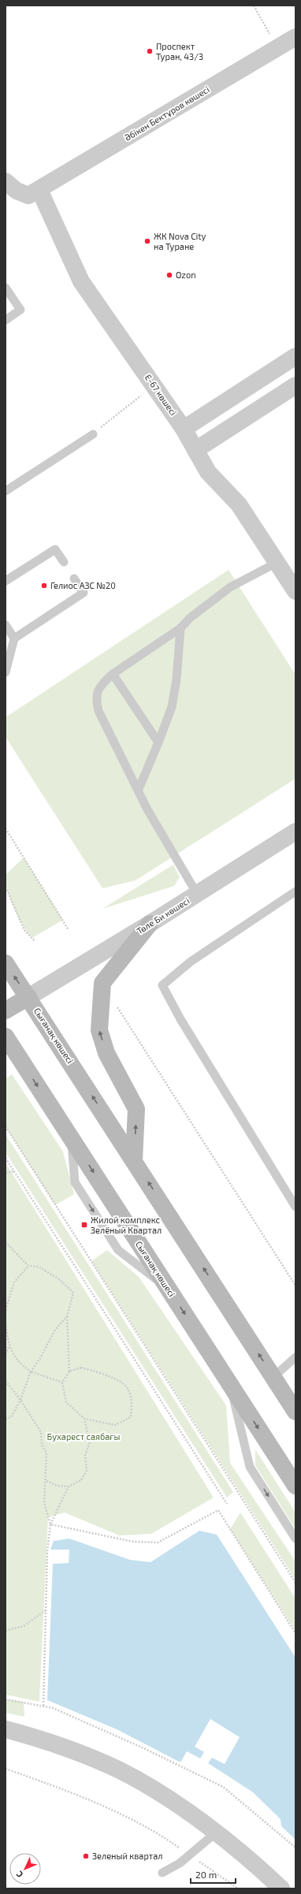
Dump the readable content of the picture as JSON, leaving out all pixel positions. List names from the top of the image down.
{
  "streets": {
    "main road": ["Сығанақ көшесі"],
    "street": ["Әбікен Бектұров көшесі", "Е-67 көшесі", "Төле Би көшесі"]
  },
  "crossings": [
    ["Әбікен Бектұров көшесі", "Е-67 көшесі"],
    ["Төле Би көшесі", "Сығанақ көшесі"]
  ],
  "parks": ["Бухарест саябағы"],
  "places": {
    "other": [
      "Проспект Туран, 43/3",
      "ЖК Nova City на Туране",
      "Ozon",
      "Гелиос АЗС №20",
      "Зеленый квартал"
    ],
    "transit": ["Жилой комплекс Зелёный Квартал"]
  },
  "scale_bar": "20 m",
  "north": "bottom left"
}
